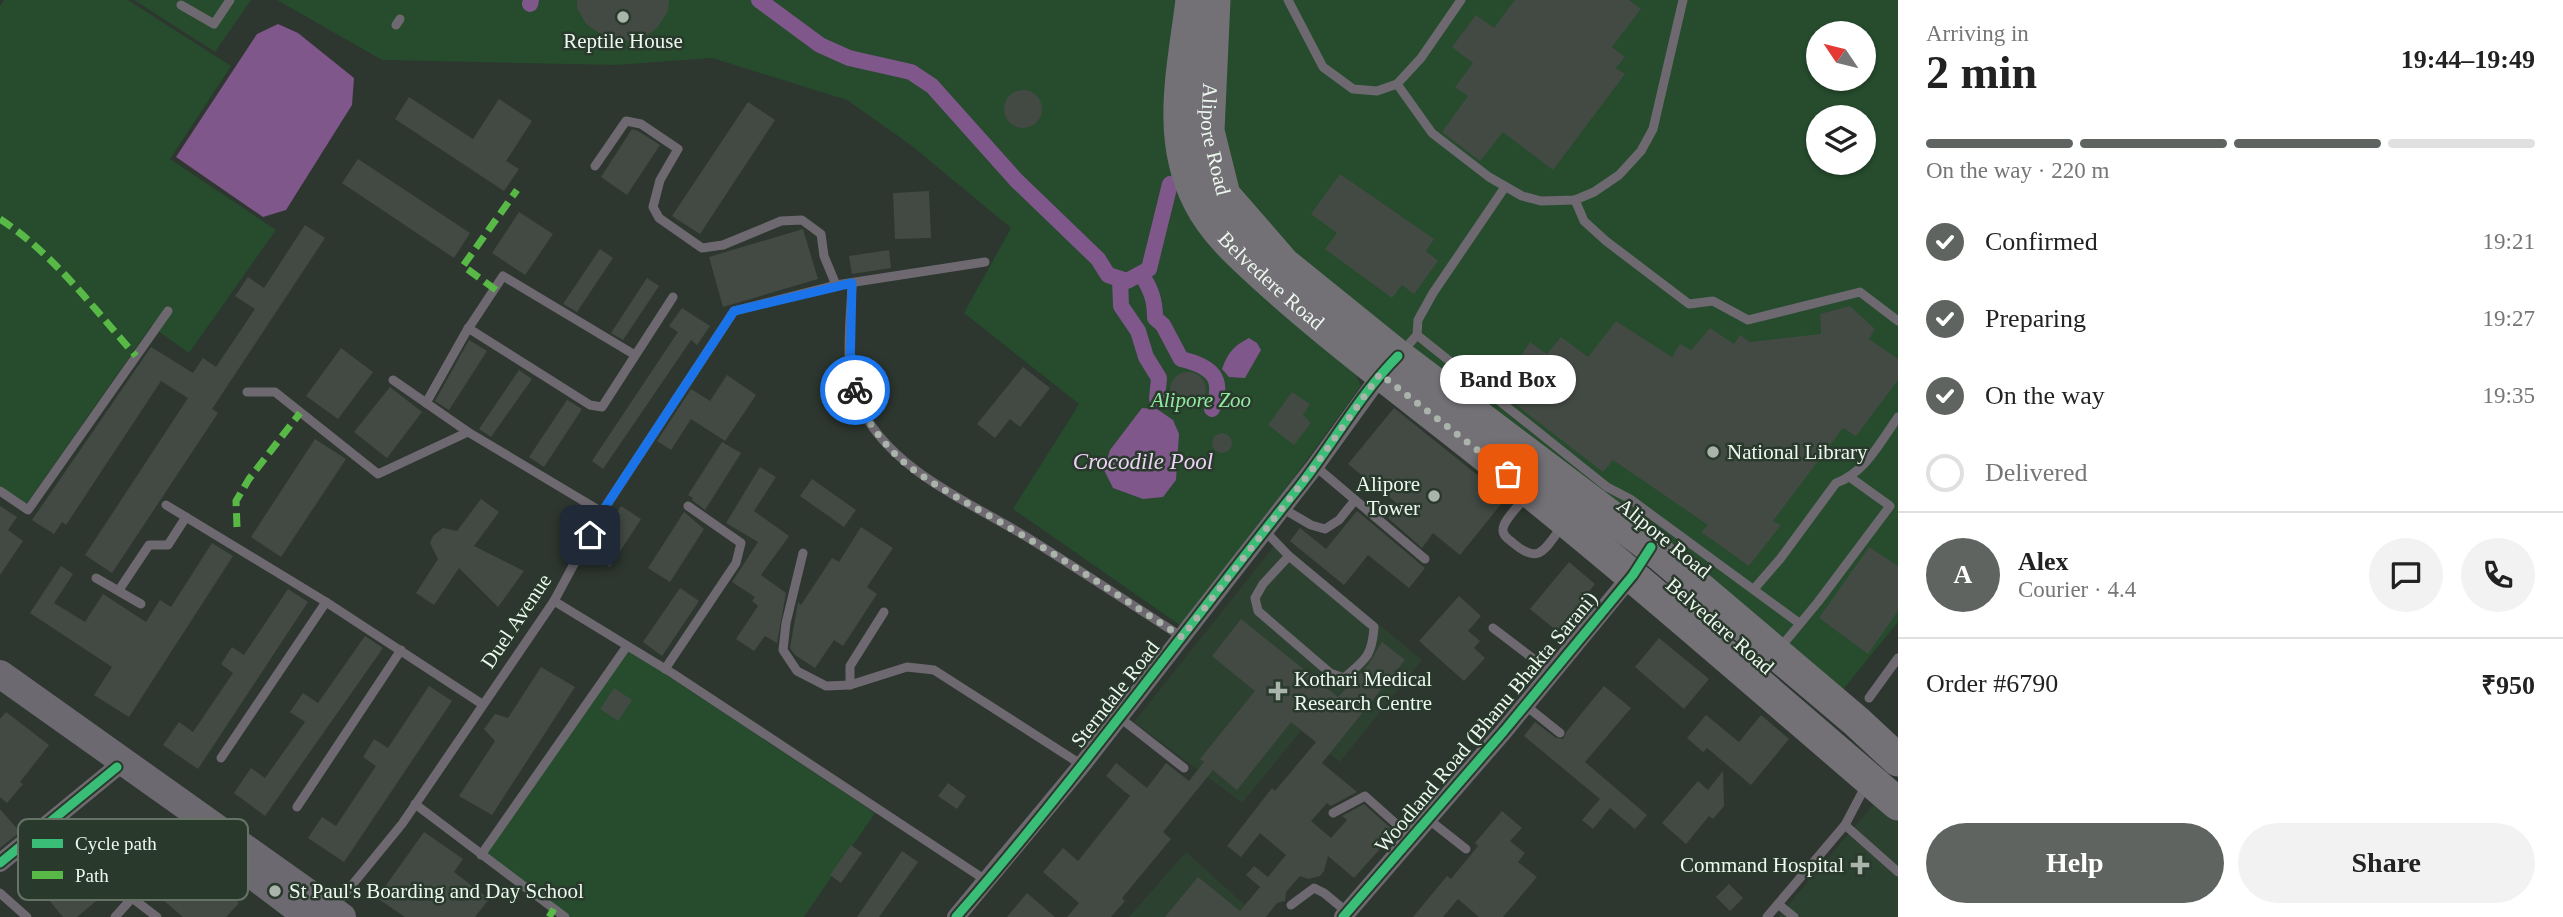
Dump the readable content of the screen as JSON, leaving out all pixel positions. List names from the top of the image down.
{
  "streets": {
    "highway": ["Alipore Road", "Belvedere Road"],
    "street": ["Sterndale Road", "Woodland Road (Bhanu Bhakta Sarani)"],
    "lane": ["Duel Avenue"]
  },
  "crossings": [
    ["Alipore Road", "Belvedere Road"],
    ["Alipore Road", "Sterndale Road"],
    ["Alipore Road", "Woodland Road (Bhanu Bhakta Sarani)"],
    ["Belvedere Road", "Sterndale Road"],
    ["Belvedere Road", "Woodland Road (Bhanu Bhakta Sarani)"]
  ],
  "water": ["Crocodile Pool"],
  "parks": ["Alipore Zoo"],
  "places": {
    "other": [
      "Reptile House",
      "National Library",
      "Band Box",
      "Alipore Tower",
      "St Paul's Boarding and Day School"
    ],
    "health": ["Kothari Medical Research Centre", "Command Hospital"]
  },
  "legend": ["Cycle path", "Path"],
  "north": "top left",
  "page": {
    "heading": ["2 min", "Arriving in", "19:44–19:49"],
    "panel": [
      "Alex",
      "Courier · 4.4",
      "Order #6790",
      "₹950"
    ],
    "bar": "On the way · 220 m",
    "list": [
      ["Confirmed", "19:21"],
      ["Preparing", "19:27"],
      ["On the way", "19:35"],
      "Delivered"
    ],
    "bubble": "Band Box",
    "round": "A",
    "buttons": ["Help", "Share"]
  }
}
